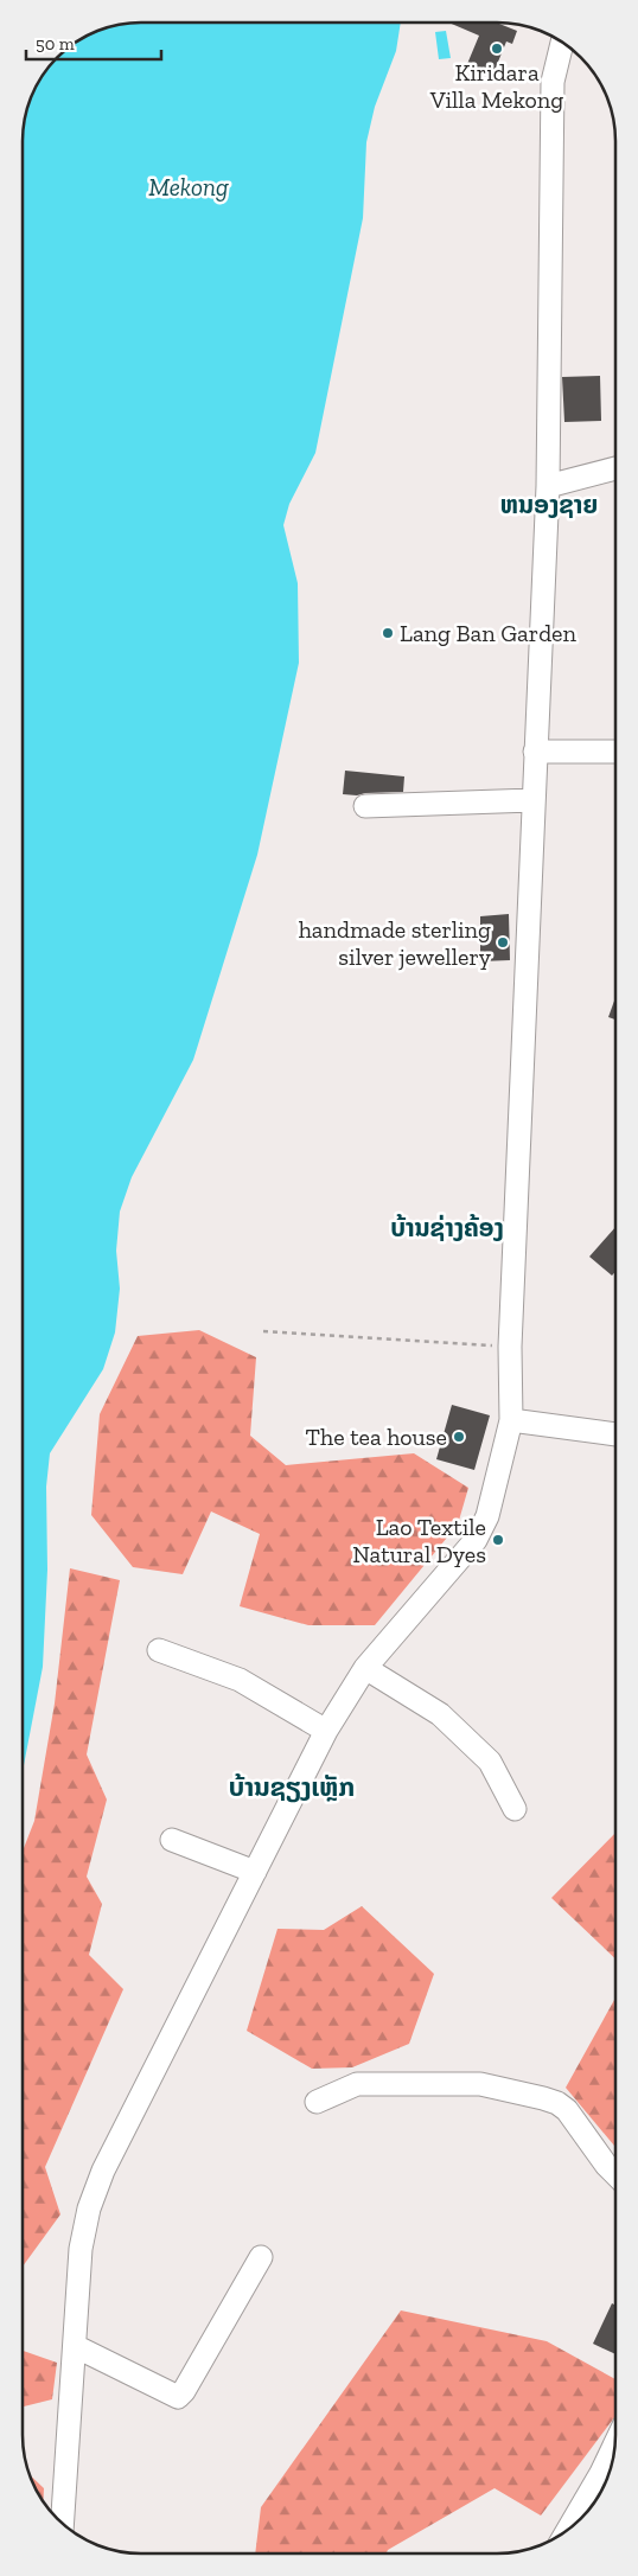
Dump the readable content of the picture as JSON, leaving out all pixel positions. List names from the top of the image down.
{
  "districts": ["ຫນອງຊາຍ", "ບ້ານຊ່າງຄ້ອງ", "ບ້ານຊຽງເຫຼັກ"],
  "water": ["Mekong"],
  "places": [
    "Kiridara Villa Mekong",
    "Lang Ban Garden",
    "handmade sterling silver jewellery",
    "The tea house",
    "Lao Textile Natural Dyes"
  ],
  "scale_bar": "50 m"
}
